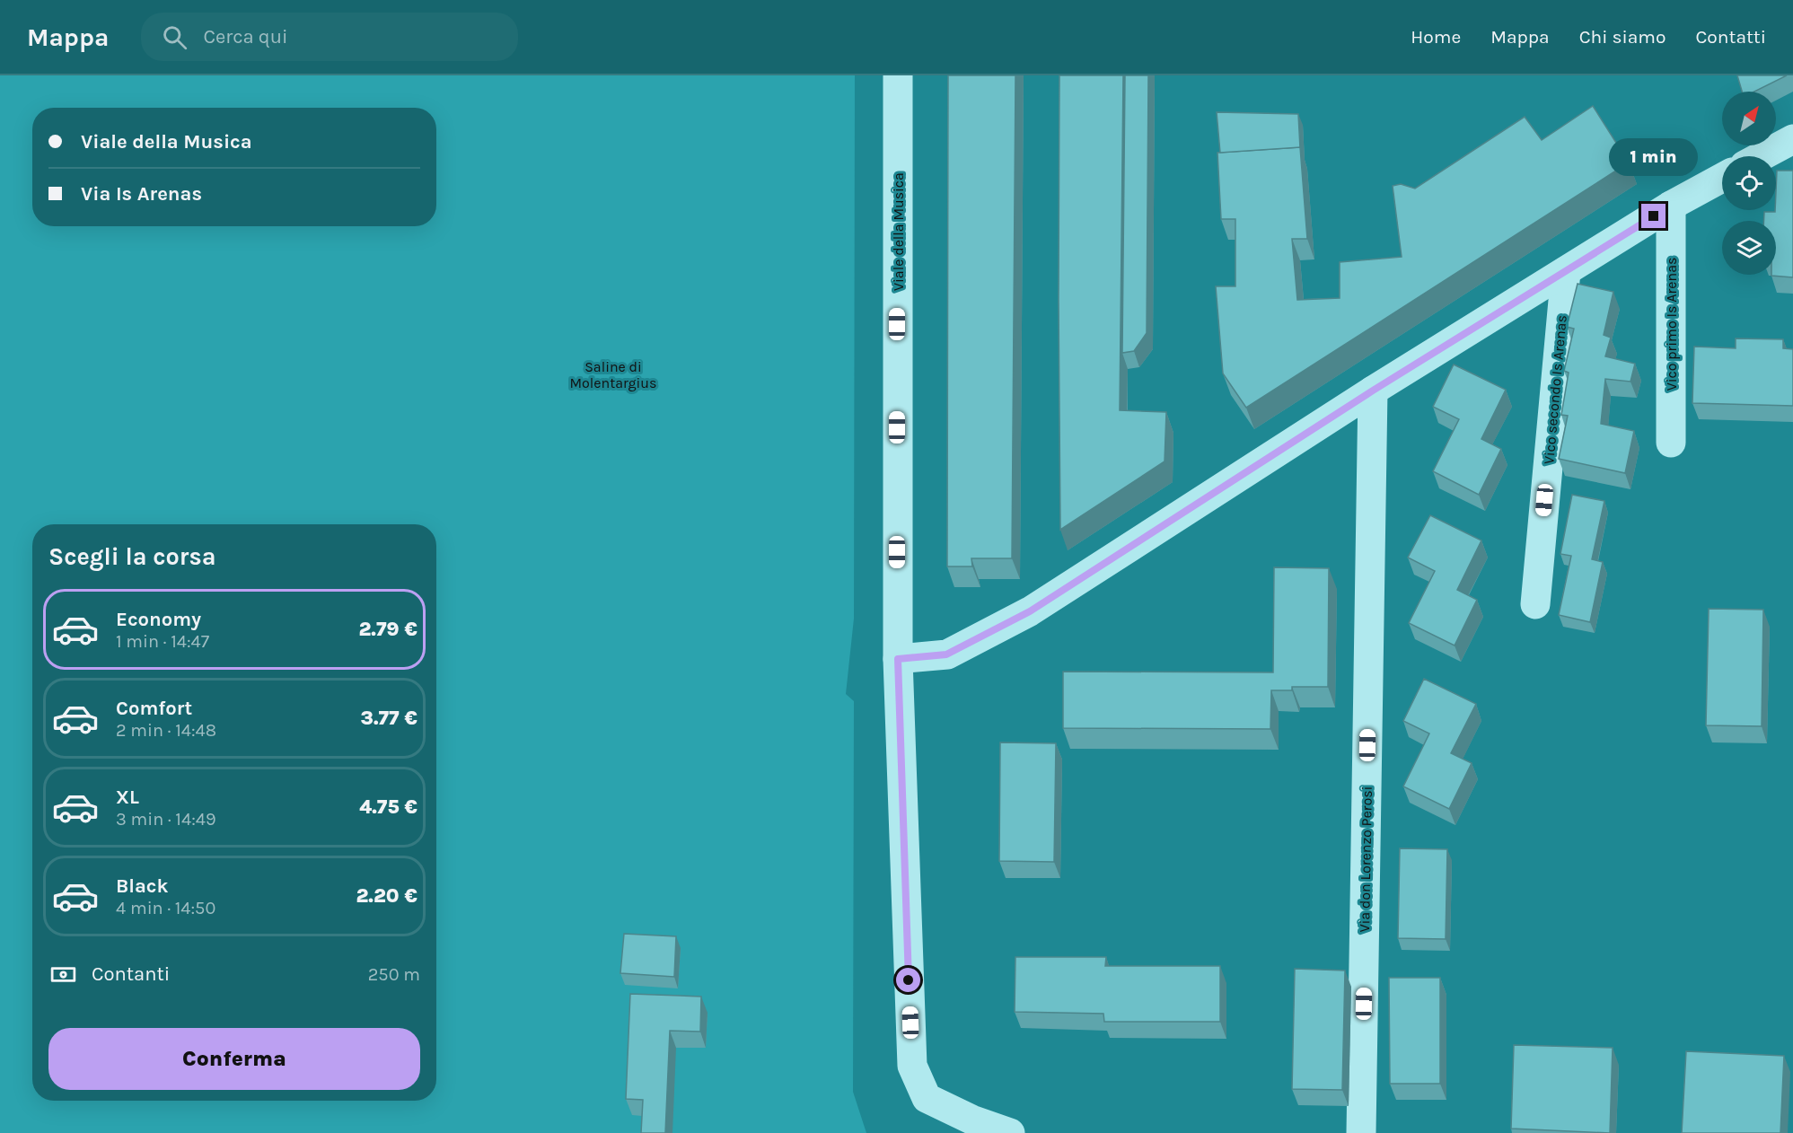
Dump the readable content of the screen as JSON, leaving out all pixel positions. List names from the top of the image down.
{
  "streets": {
    "street": [
      "Viale della Musica",
      "Vico primo Is Arenas",
      "Vico secondo Is Arenas",
      "Via don Lorenzo Perosi"
    ]
  },
  "parks": ["Saline di Molentargius"],
  "north": "top right",
  "page": {
    "header": "Mappa",
    "search": "Cerca qui",
    "nav": [
      "Home",
      "Mappa",
      "Chi siamo",
      "Contatti"
    ],
    "banner": ["Viale della Musica", "Via Is Arenas"],
    "bubble": "1 min",
    "heading": "Scegli la corsa",
    "list": [
      {
        "name": "Economy",
        "note": "1 min · 14:47",
        "value": "2.79 €"
      },
      {
        "name": "Comfort",
        "note": "2 min · 14:48",
        "value": "3.77 €"
      },
      {
        "name": "XL",
        "note": "3 min · 14:49",
        "value": "4.75 €"
      },
      {
        "name": "Black",
        "note": "4 min · 14:50",
        "value": "2.20 €"
      }
    ],
    "pay": ["Contanti", "250 m"],
    "buttons": "Conferma"
  }
}
